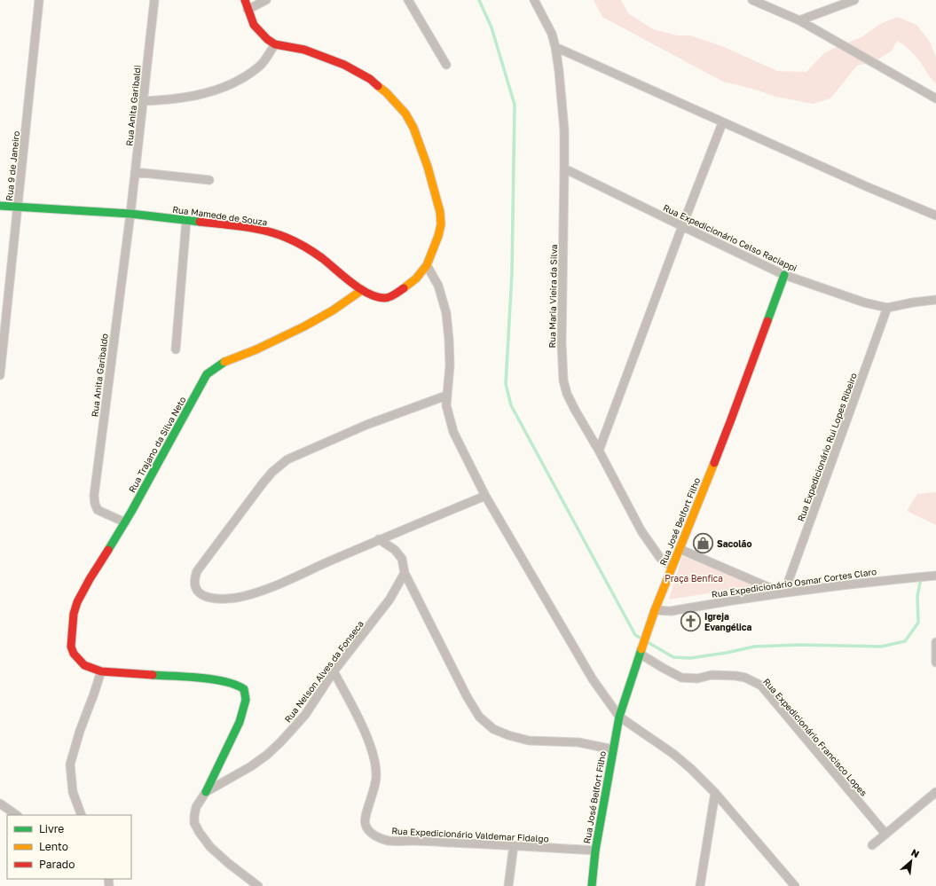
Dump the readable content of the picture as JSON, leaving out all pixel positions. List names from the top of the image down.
{
  "streets": {
    "street": [
      "Rua Anita Garibaldi",
      "Rua 9 de Janeiro",
      "Rua Mamede de Souza",
      "Rua Expedicionário Celso Raciappi",
      "Rua Maria Vieira da Silva",
      "Rua Anita Garibaldo",
      "Rua Trajano da Silva Neto",
      "Rua Expedicionário Rui Lopes Ribeiro",
      "Rua José Belfort Filho",
      "Rua Expedicionário Osmar Cortes Claro",
      "Rua Nelson Alves da Fonseca",
      "Rua Expedicionário Francisco Lopes",
      "Rua Expedicionário Valdemar Fidalgo"
    ]
  },
  "crossings": [
    ["Rua Anita Garibaldi", "Rua Mamede de Souza"],
    ["Rua Anita Garibaldi", "Rua Anita Garibaldo"],
    ["Rua 9 de Janeiro", "Rua Mamede de Souza"],
    ["Rua Mamede de Souza", "Rua Anita Garibaldo"],
    ["Rua Mamede de Souza", "Rua Trajano da Silva Neto"],
    ["Rua Expedicionário Celso Raciappi", "Rua Maria Vieira da Silva"],
    ["Rua Expedicionário Celso Raciappi", "Rua Expedicionário Rui Lopes Ribeiro"],
    ["Rua Expedicionário Celso Raciappi", "Rua José Belfort Filho"],
    ["Rua Maria Vieira da Silva", "Rua José Belfort Filho"],
    ["Rua Anita Garibaldo", "Rua Trajano da Silva Neto"],
    ["Rua Trajano da Silva Neto", "Rua Nelson Alves da Fonseca"],
    ["Rua Expedicionário Rui Lopes Ribeiro", "Rua Expedicionário Osmar Cortes Claro"],
    ["Rua José Belfort Filho", "Rua Expedicionário Osmar Cortes Claro"],
    ["Rua José Belfort Filho", "Rua Expedicionário Francisco Lopes"],
    ["Rua José Belfort Filho", "Rua Expedicionário Valdemar Fidalgo"],
    ["Rua Nelson Alves da Fonseca", "Rua Expedicionário Valdemar Fidalgo"]
  ],
  "parks": ["Praça Benfica"],
  "places": {
    "shop": ["Sacolão"],
    "church": ["Igreja Evangélica"]
  },
  "legend": ["Livre", "Lento", "Parado"],
  "north": "top right"
}
